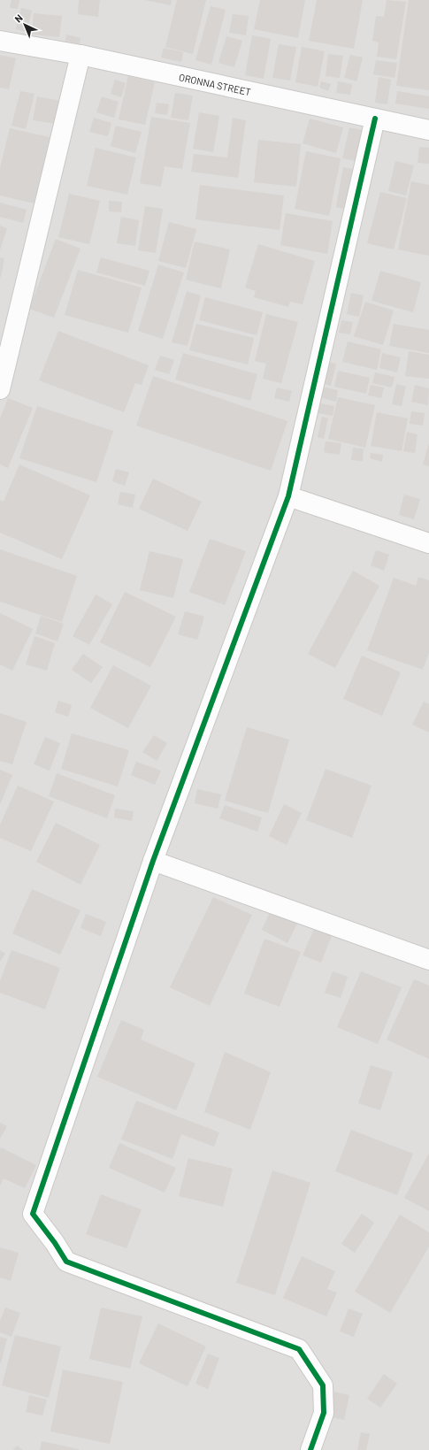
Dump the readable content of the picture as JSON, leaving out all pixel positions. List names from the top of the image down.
{
  "streets": {
    "street": ["ORONNA STREET"]
  },
  "north": "top left"
}
